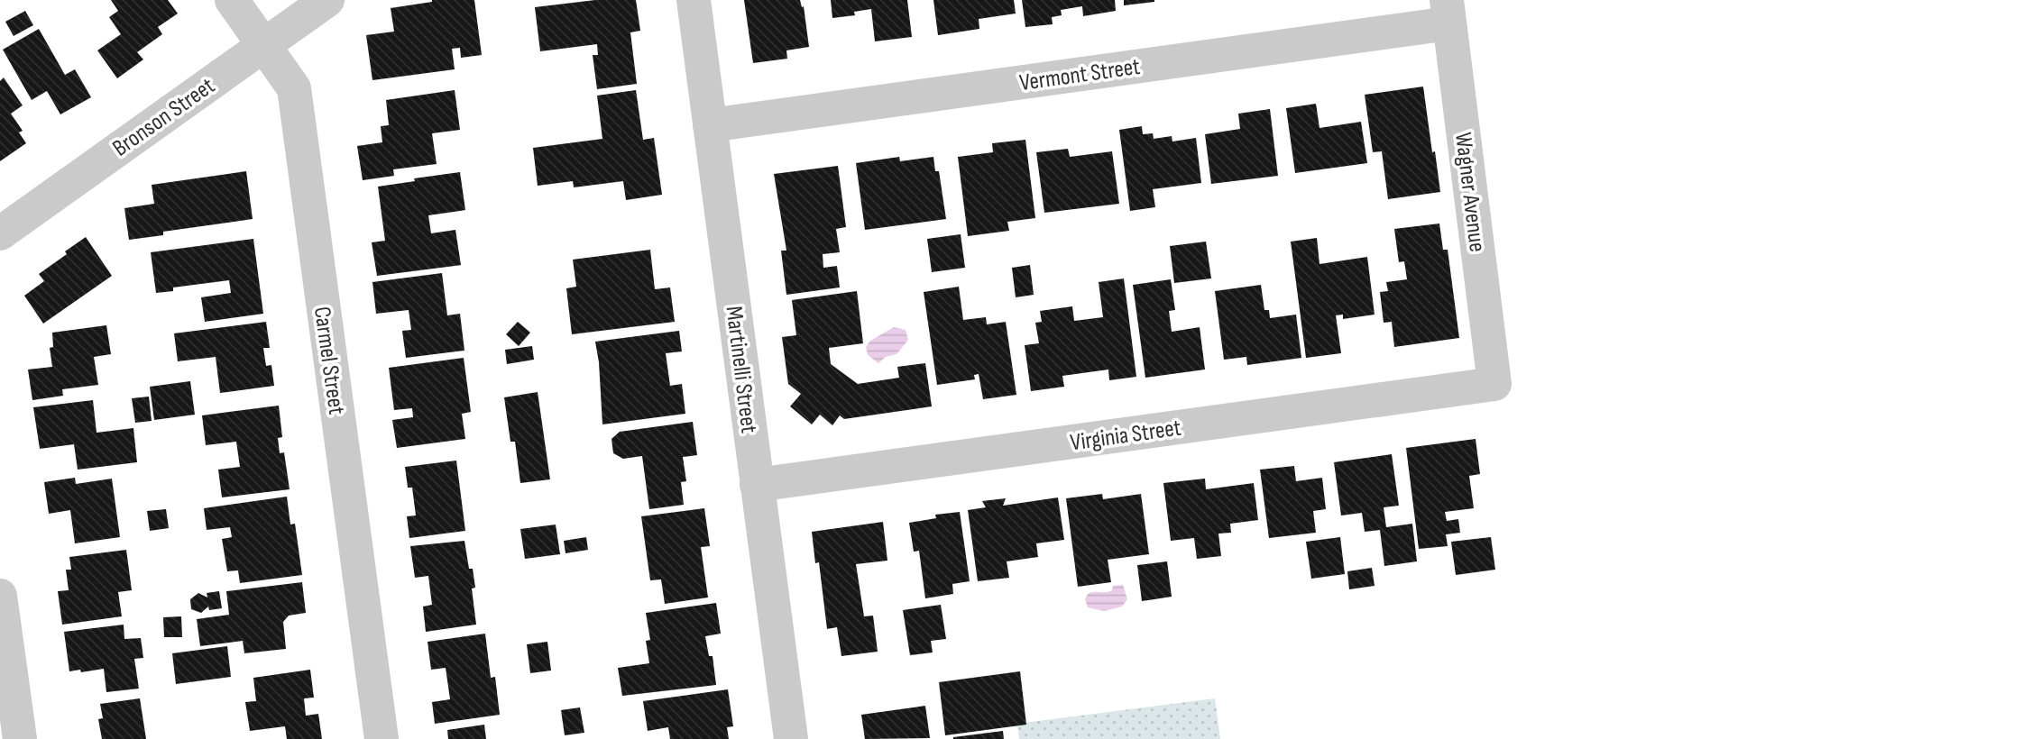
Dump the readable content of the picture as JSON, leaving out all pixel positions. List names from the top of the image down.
{
  "streets": {
    "street": [
      "Vermont Street",
      "Bronson Street",
      "Wagner Avenue",
      "Carmel Street",
      "Martinelli Street",
      "Virginia Street"
    ]
  },
  "crossings": [
    ["Vermont Street", "Wagner Avenue"],
    ["Vermont Street", "Martinelli Street"],
    ["Bronson Street", "Carmel Street"],
    ["Wagner Avenue", "Virginia Street"],
    ["Martinelli Street", "Virginia Street"]
  ]
}
